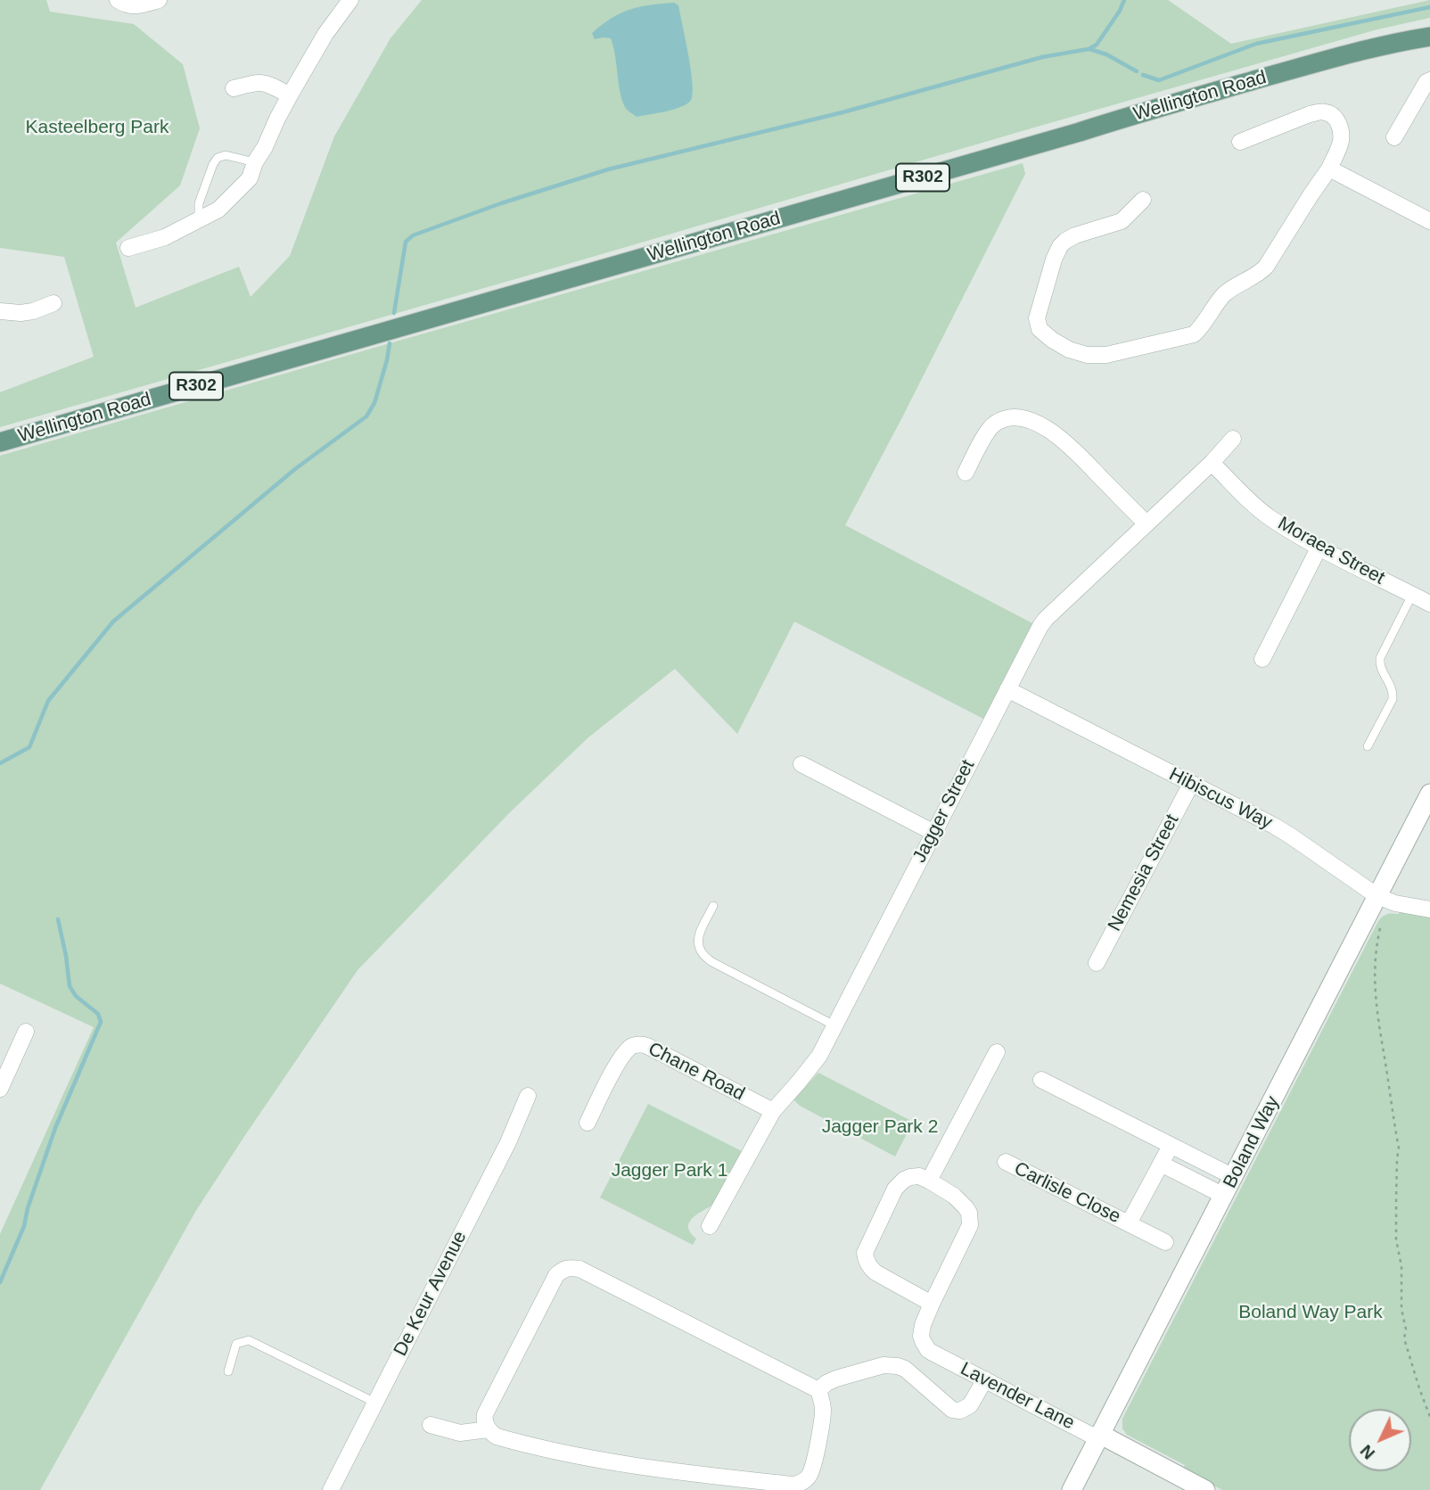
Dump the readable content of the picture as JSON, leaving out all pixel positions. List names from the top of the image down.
{
  "streets": {
    "main road": ["Wellington Road", "R302"],
    "street": [
      "Moraea Street",
      "Hibiscus Way",
      "Jagger Street",
      "Nemesia Street",
      "Chane Road",
      "Boland Way",
      "Carlisle Close",
      "De Keur Avenue",
      "Lavender Lane"
    ]
  },
  "crossings": [
    ["Moraea Street", "Jagger Street"],
    ["Hibiscus Way", "Jagger Street"],
    ["Hibiscus Way", "Nemesia Street"],
    ["Hibiscus Way", "Boland Way"],
    ["Jagger Street", "Chane Road"],
    ["Boland Way", "Lavender Lane"]
  ],
  "parks": [
    "Kasteelberg Park",
    "Jagger Park 2",
    "Jagger Park 1",
    "Boland Way Park"
  ],
  "north": "bottom left"
}
